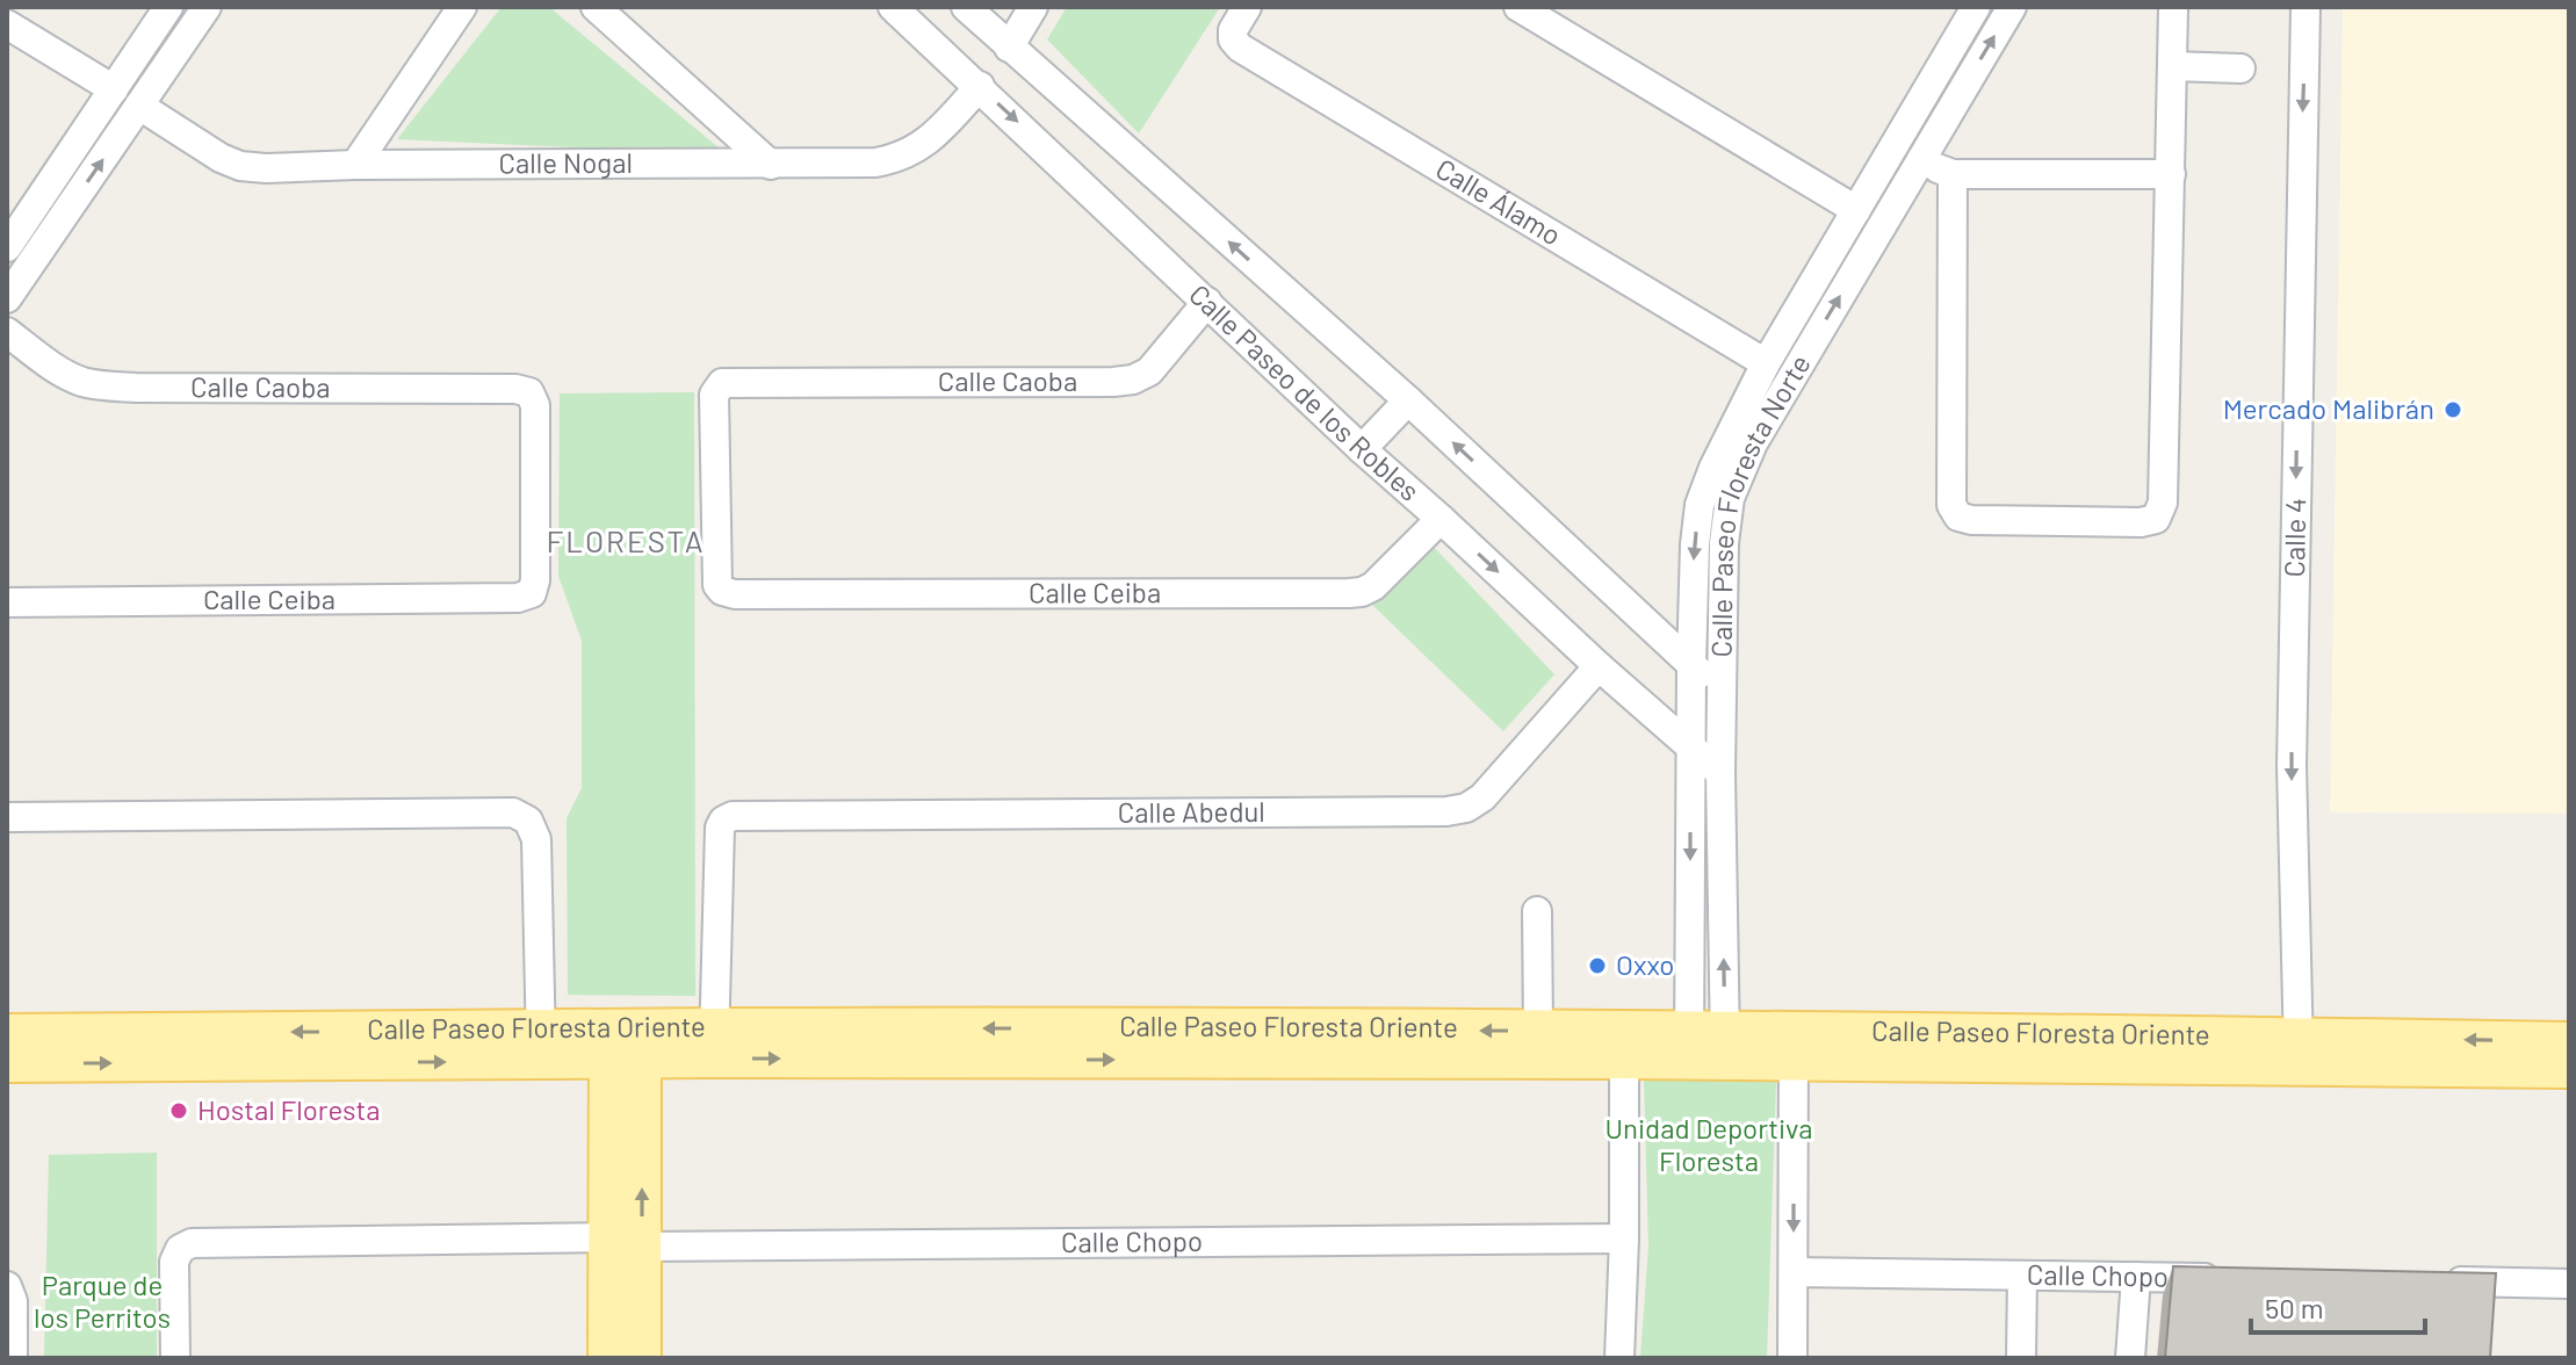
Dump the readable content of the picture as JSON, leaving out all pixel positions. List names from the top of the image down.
{
  "streets": {
    "main road": ["Calle Paseo Floresta Oriente"],
    "street": [
      "Calle Nogal",
      "Calle Álamo",
      "Calle Caoba",
      "Calle Paseo de los Robles",
      "Calle Paseo Floresta Norte",
      "Calle 4",
      "Calle Ceiba",
      "Calle Abedul",
      "Calle Chopo"
    ]
  },
  "crossings": [
    ["Calle Nogal", "Calle Paseo de los Robles"],
    ["Calle Álamo", "Calle Paseo Floresta Norte"],
    ["Calle Caoba", "Calle Paseo de los Robles"],
    ["Calle Caoba", "Calle Ceiba"],
    ["Calle Paseo de los Robles", "Calle Paseo Floresta Norte"],
    ["Calle Paseo de los Robles", "Calle Ceiba"],
    ["Calle Paseo de los Robles", "Calle Abedul"],
    ["Calle Paseo Floresta Norte", "Calle Paseo Floresta Oriente"],
    ["Calle 4", "Calle Paseo Floresta Oriente"],
    ["Calle Abedul", "Calle Paseo Floresta Oriente"]
  ],
  "one_way": ["Calle 4"],
  "districts": ["FLORESTA"],
  "parks": ["Unidad Deportiva Floresta", "Parque de los Perritos"],
  "places": ["Mercado Malibrán", "Oxxo", "Hostal Floresta"],
  "scale_bar": "50 m"
}
